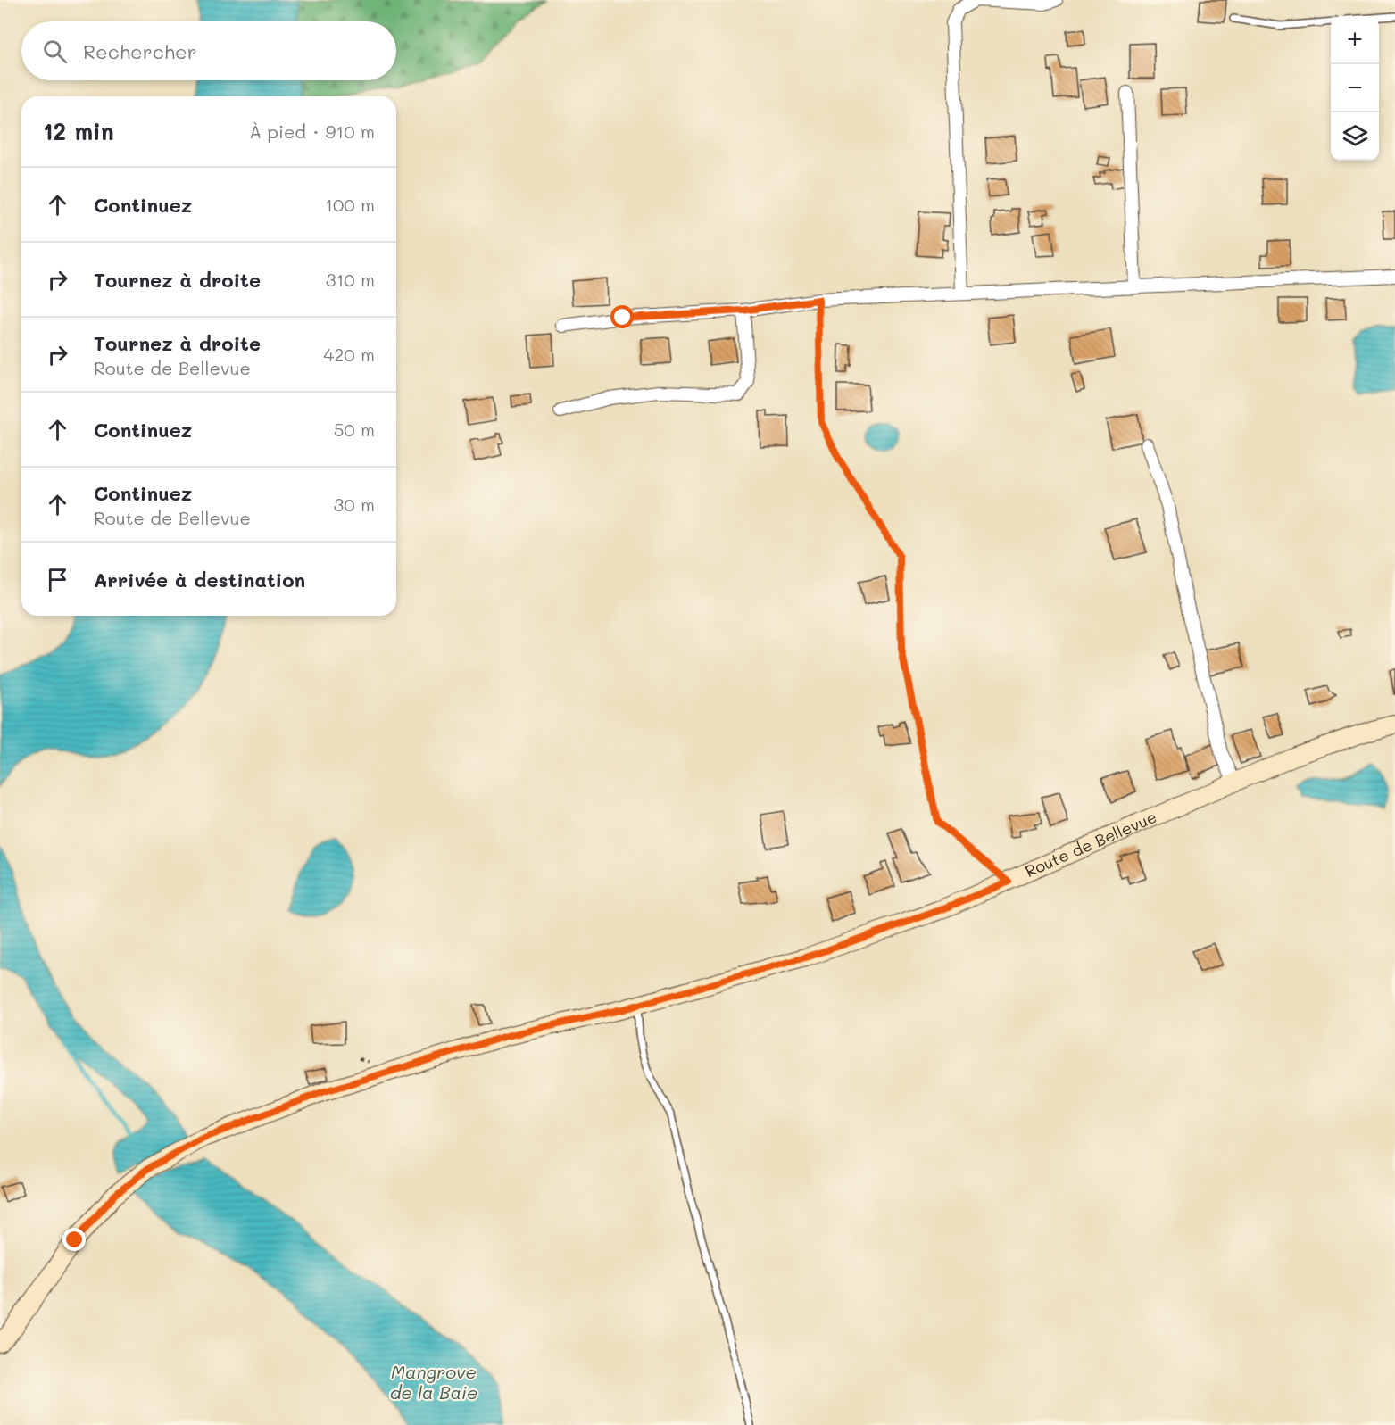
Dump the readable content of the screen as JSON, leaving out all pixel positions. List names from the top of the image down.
{
  "streets": {
    "main road": ["Route de Bellevue"]
  },
  "water": ["Mangrove de la Baie"],
  "page": {
    "map_buttons": ["+", "−"],
    "search": "Rechercher",
    "heading": ["12 min", "À pied · 910 m"],
    "list": [
      ["Continuez", "100 m"],
      ["Tournez à droite", "310 m"],
      ["Tournez à droite", "Route de Bellevue", "420 m"],
      ["Continuez", "50 m"],
      ["Continuez", "Route de Bellevue", "30 m"],
      "Arrivée à destination"
    ]
  }
}
